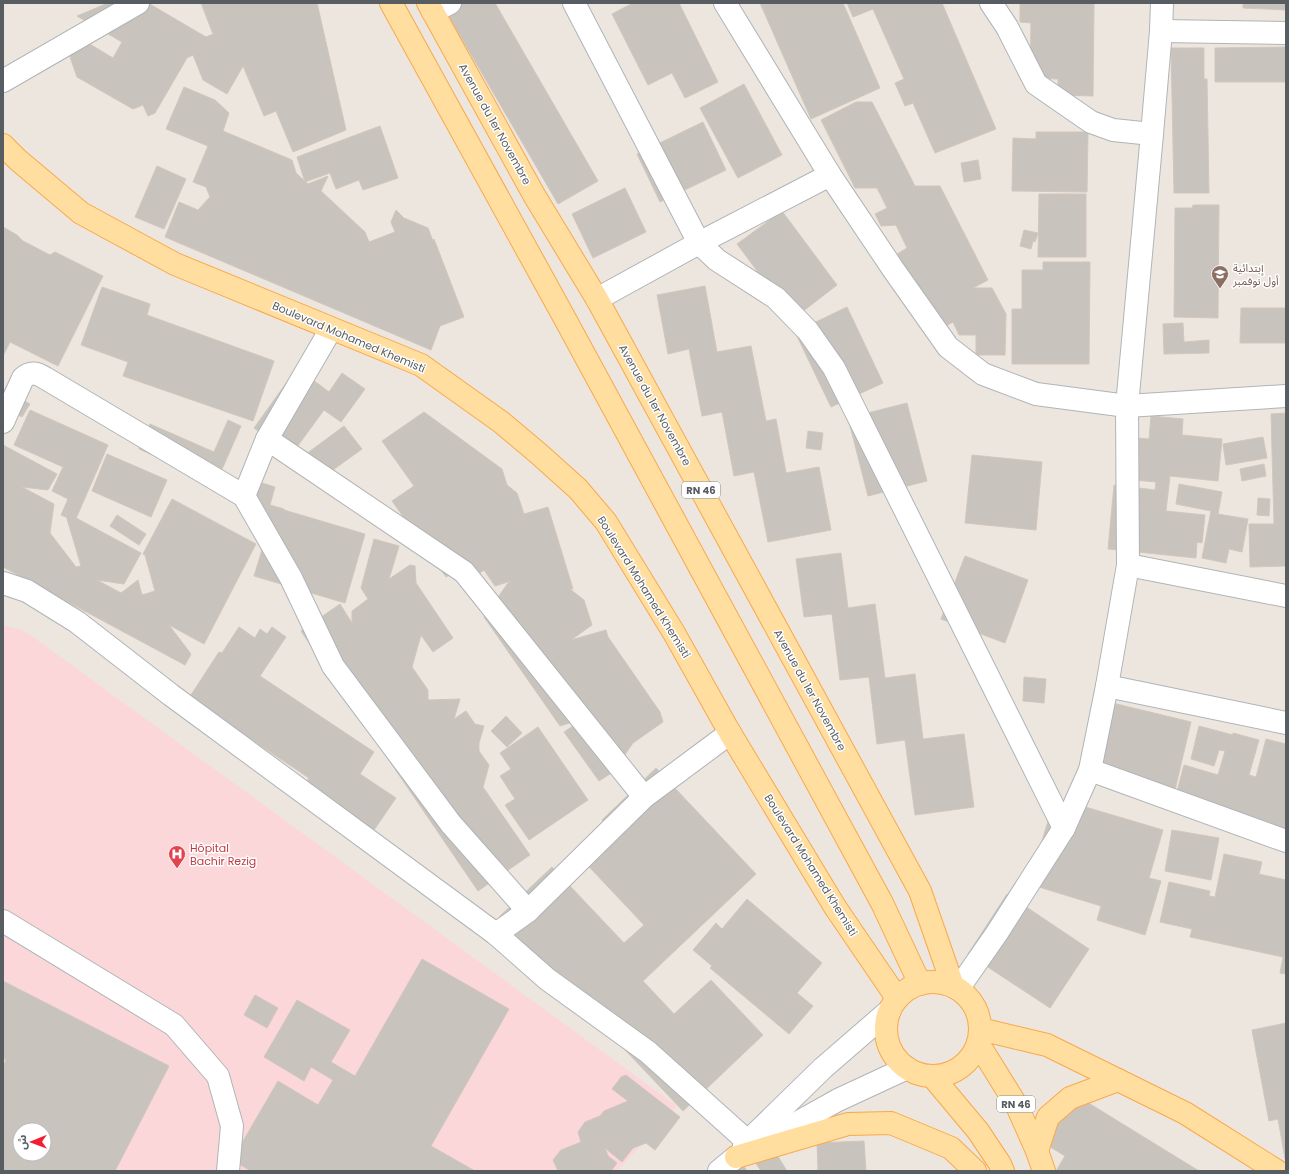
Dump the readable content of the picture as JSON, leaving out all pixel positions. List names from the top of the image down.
{
  "streets": {
    "main road": ["Avenue du 1er Novembre", "Boulevard Mohamed Khemisti", "RN 46"]
  },
  "crossings": [
    ["Avenue du 1er Novembre", "Boulevard Mohamed Khemisti"],
    ["Avenue du 1er Novembre", "RN 46"],
    ["Boulevard Mohamed Khemisti", "RN 46"]
  ],
  "places": {
    "school or university": ["إبتدائية أول نوفمبر"],
    "hospital": ["Hôpital Bachir Rezig"]
  },
  "north": "left"
}
